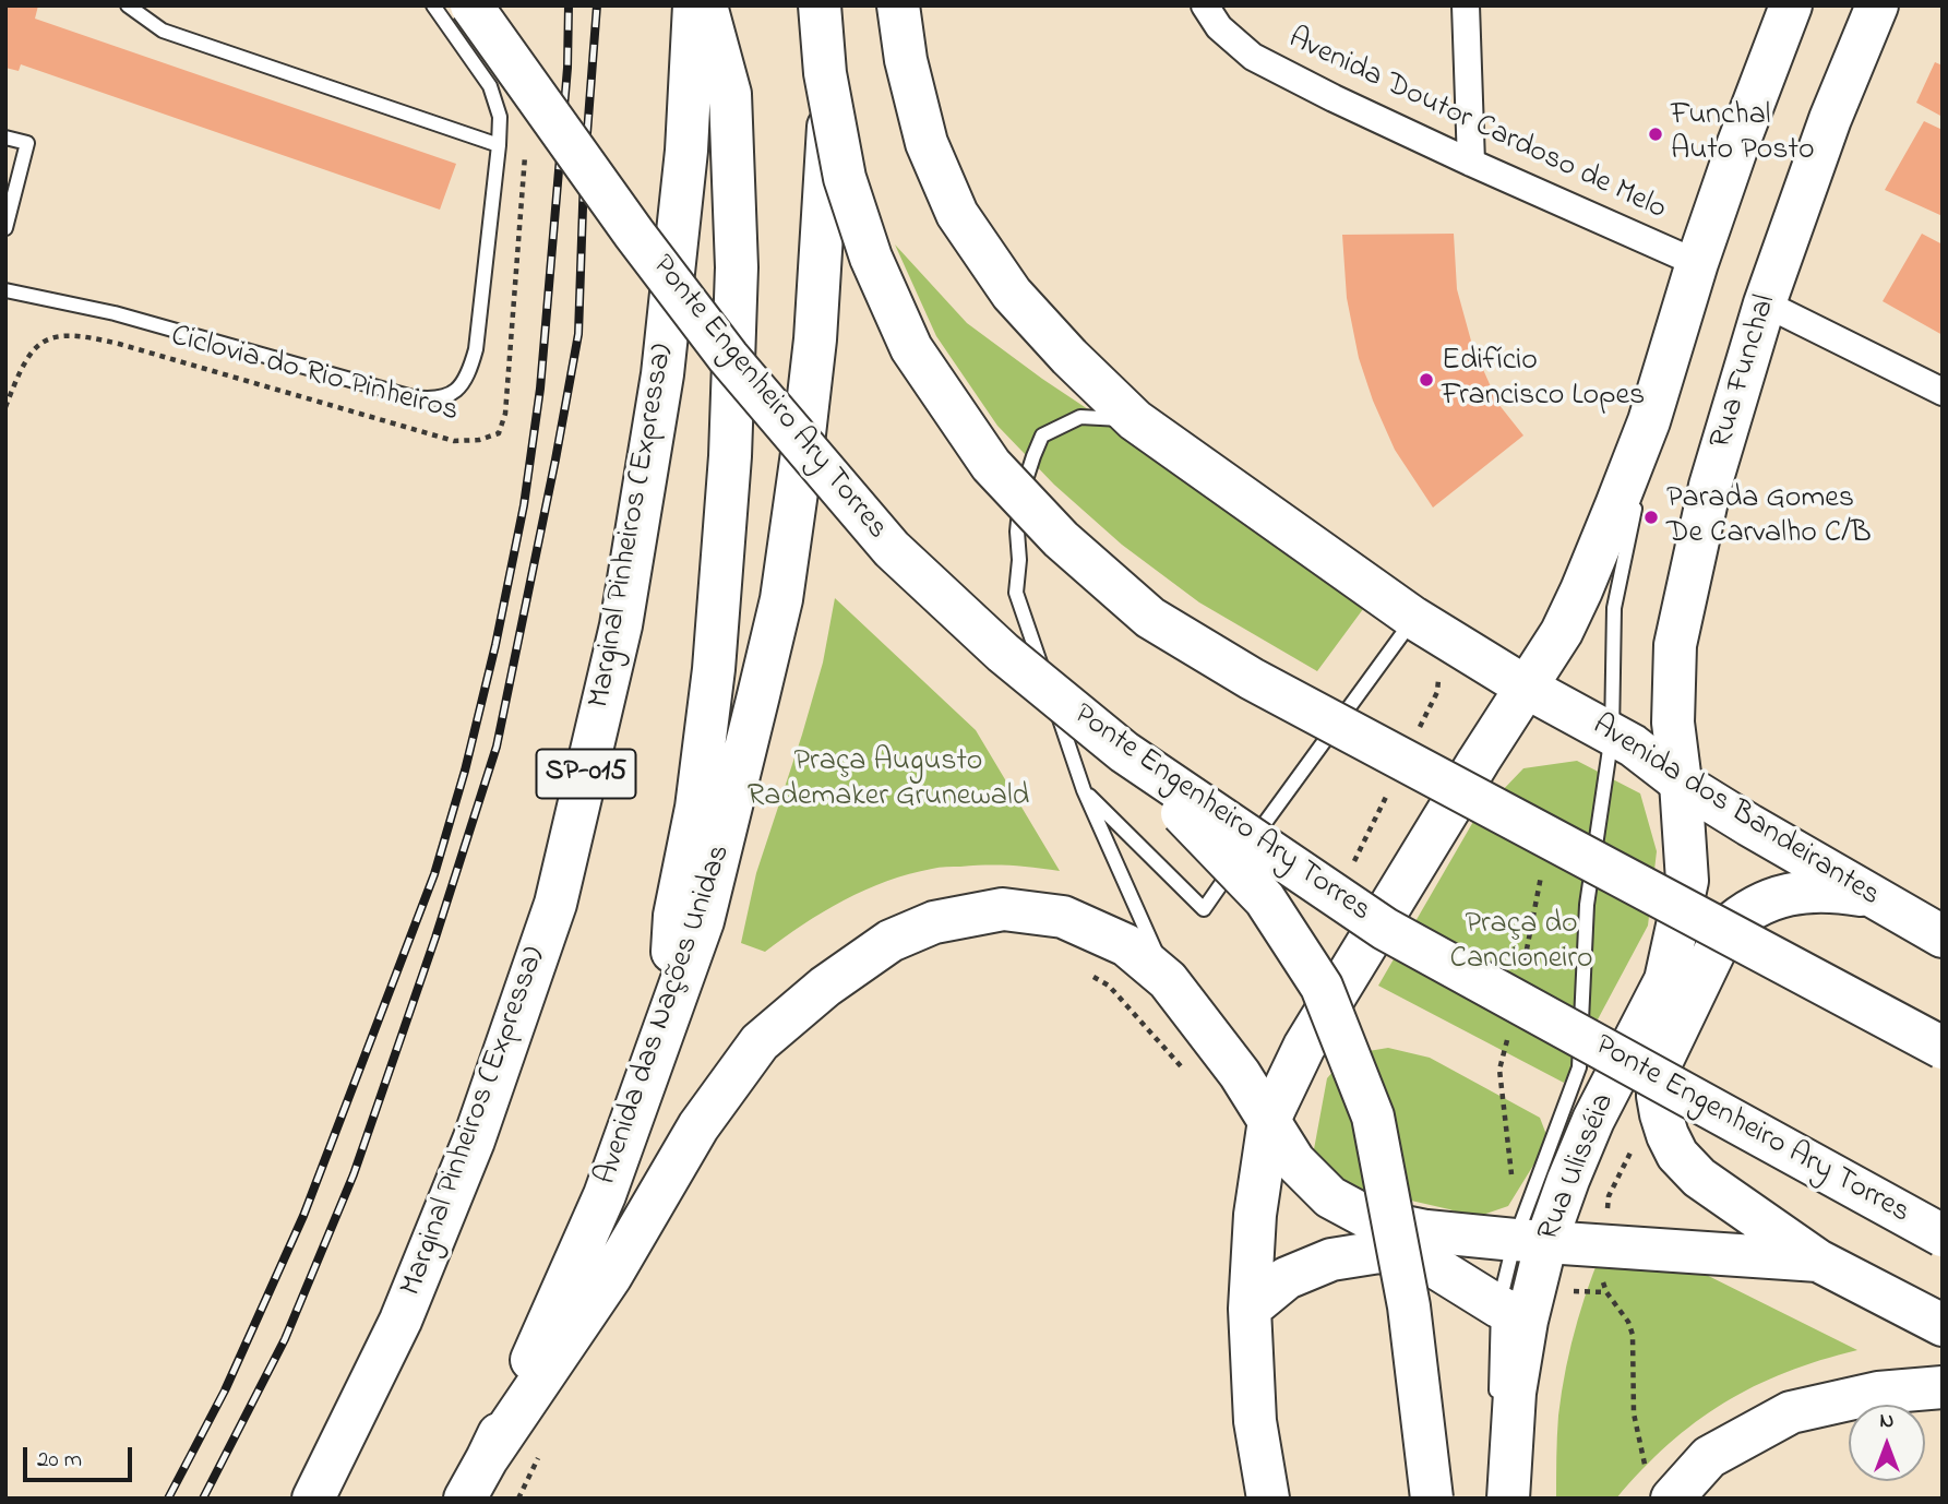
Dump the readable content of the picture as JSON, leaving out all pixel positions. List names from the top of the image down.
{
  "streets": {
    "main road": [
      "Rua Funchal",
      "Ponte Engenheiro Ary Torres",
      "Marginal Pinheiros (Expressa)",
      "SP-015",
      "Avenida dos Bandeirantes",
      "Avenida das Nações Unidas",
      "Rua Ulisséia"
    ],
    "street": ["Avenida Doutor Cardoso de Melo"],
    "path": ["Ciclovia do Rio Pinheiros"]
  },
  "crossings": [
    ["Rua Funchal", "Avenida dos Bandeirantes"],
    ["Rua Funchal", "Rua Ulisséia"]
  ],
  "parks": ["Praça Augusto Rademaker Grunewald", "Praça do Cancioneiro"],
  "places": ["Funchal Auto Posto", "Edifício Francisco Lopes", "Parada Gomes De Carvalho C/B"],
  "scale_bar": "20 m",
  "north": "top"
}
